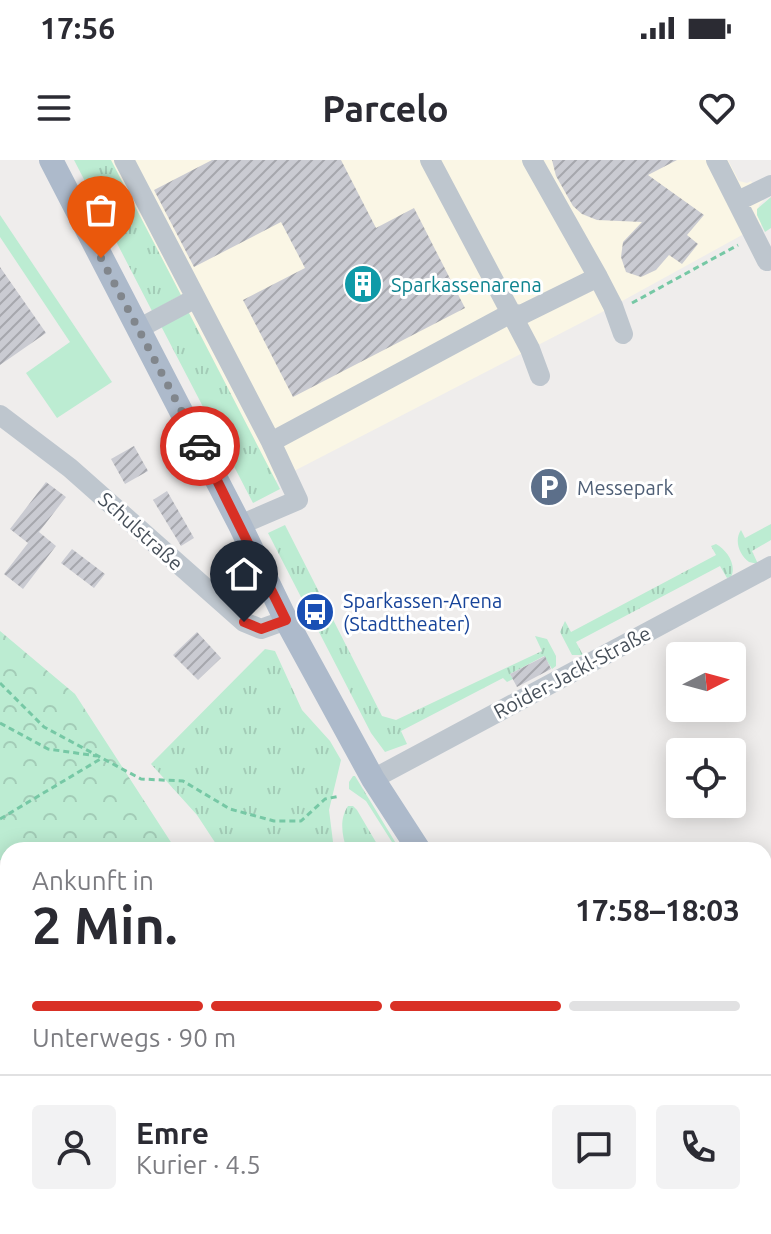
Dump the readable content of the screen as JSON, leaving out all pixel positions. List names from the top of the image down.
{
  "streets": {
    "street": ["Schulstraße", "Roider-Jackl-Straße"]
  },
  "places": {
    "building": ["Sparkassenarena"],
    "parking": ["Messepark"],
    "bus stop": ["Sparkassen-Arena (Stadttheater)"]
  },
  "north": "right",
  "page": {
    "status": "17:56",
    "header": "Parcelo",
    "heading": ["2 Min.", "Ankunft in", "17:58–18:03"],
    "panel": ["Emre", "Kurier · 4.5"],
    "bar": "Unterwegs · 90 m"
  }
}
